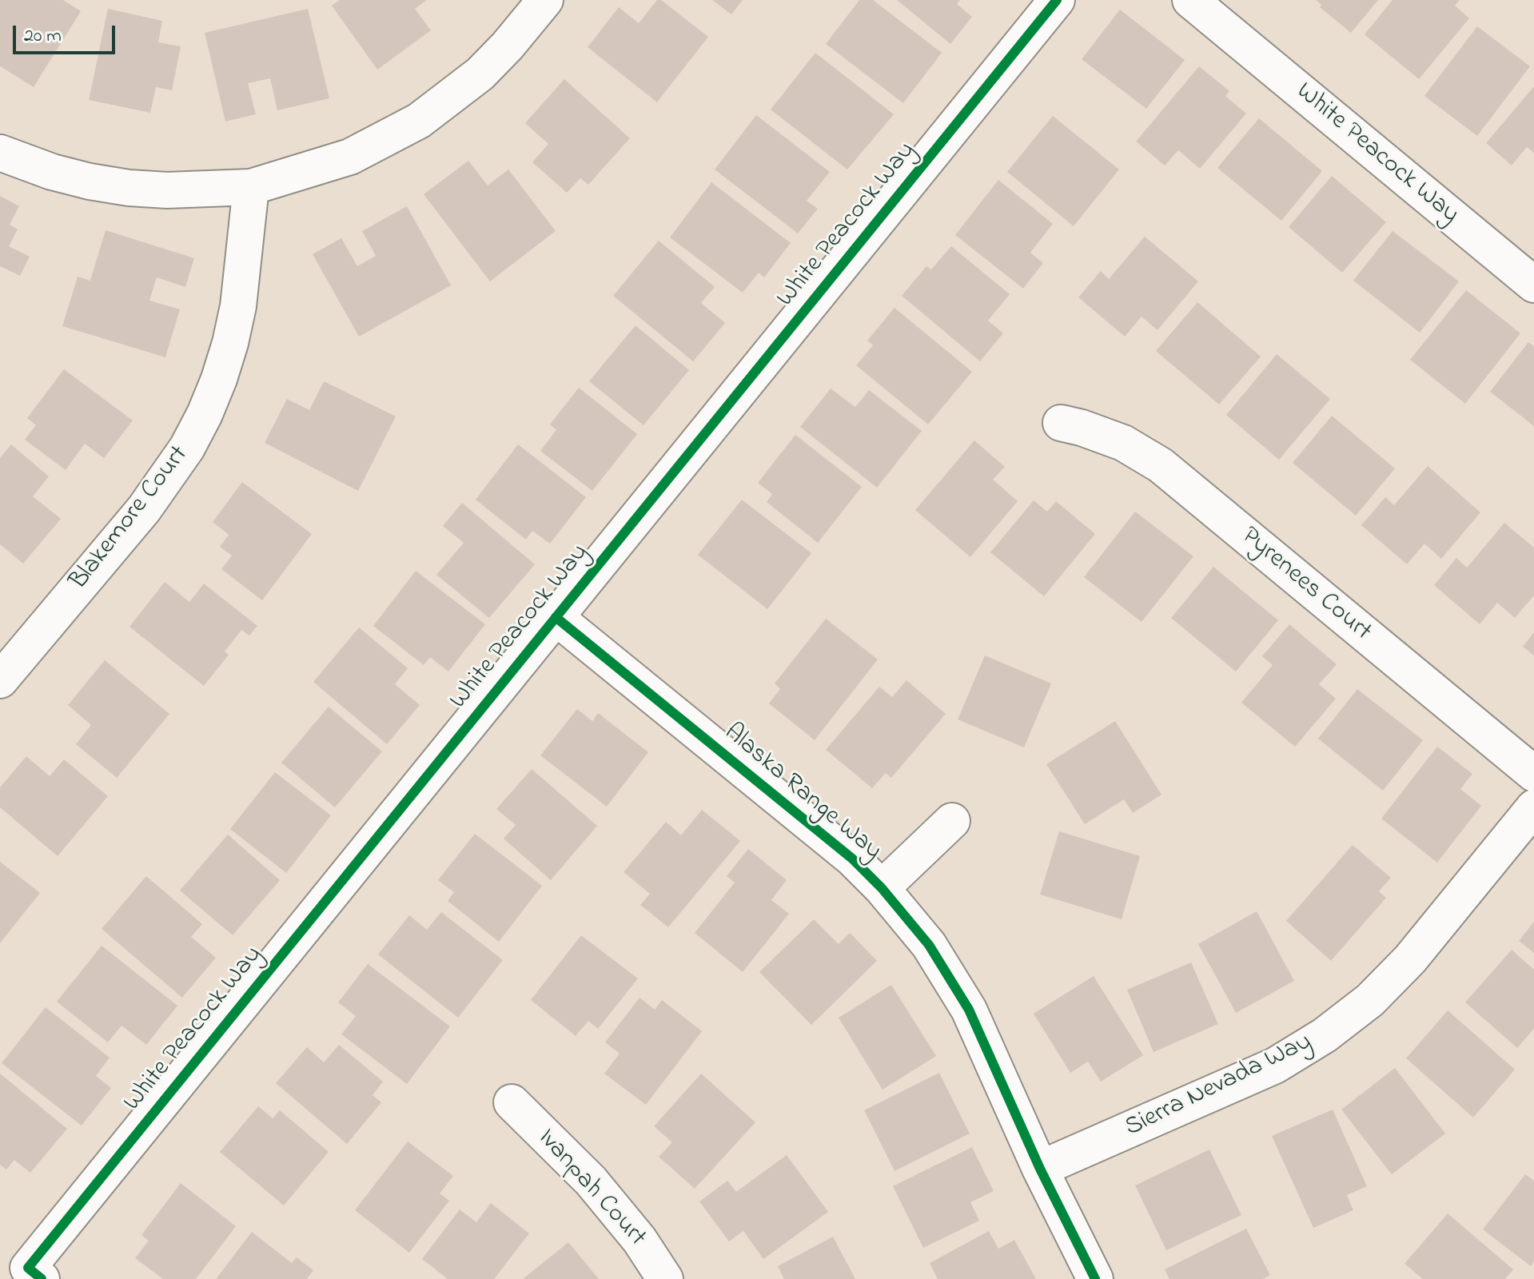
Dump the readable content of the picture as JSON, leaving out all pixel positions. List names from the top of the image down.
{
  "streets": {
    "street": [
      "White Peacock Way",
      "Blakemore Court",
      "Pyrenees Court",
      "Alaska Range Way",
      "Sierra Nevada Way",
      "Ivanpah Court"
    ]
  },
  "crossings": [
    ["White Peacock Way", "Alaska Range Way"],
    ["Alaska Range Way", "Sierra Nevada Way"]
  ],
  "scale_bar": "20 m"
}
